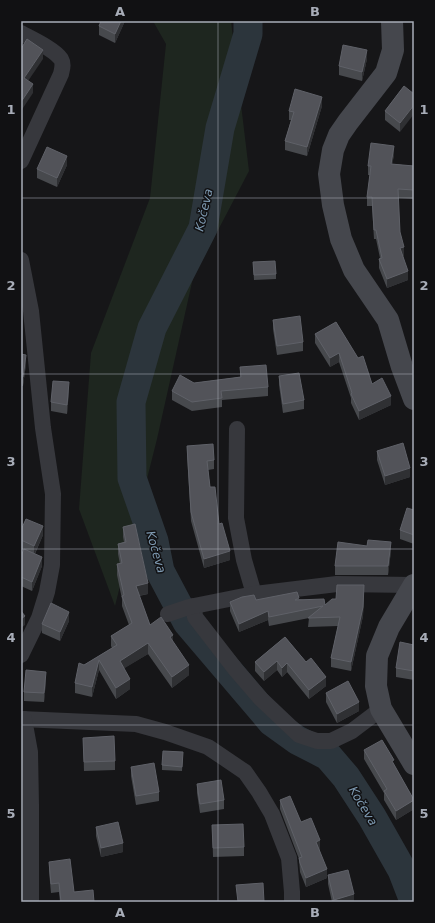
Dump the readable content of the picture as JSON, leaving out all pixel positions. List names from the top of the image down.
{
  "water": ["Kočeva"],
  "grid": {
    "columns": ["A", "B"],
    "rows": [
      "1",
      "2",
      "3",
      "4",
      "5"
    ]
  }
}
